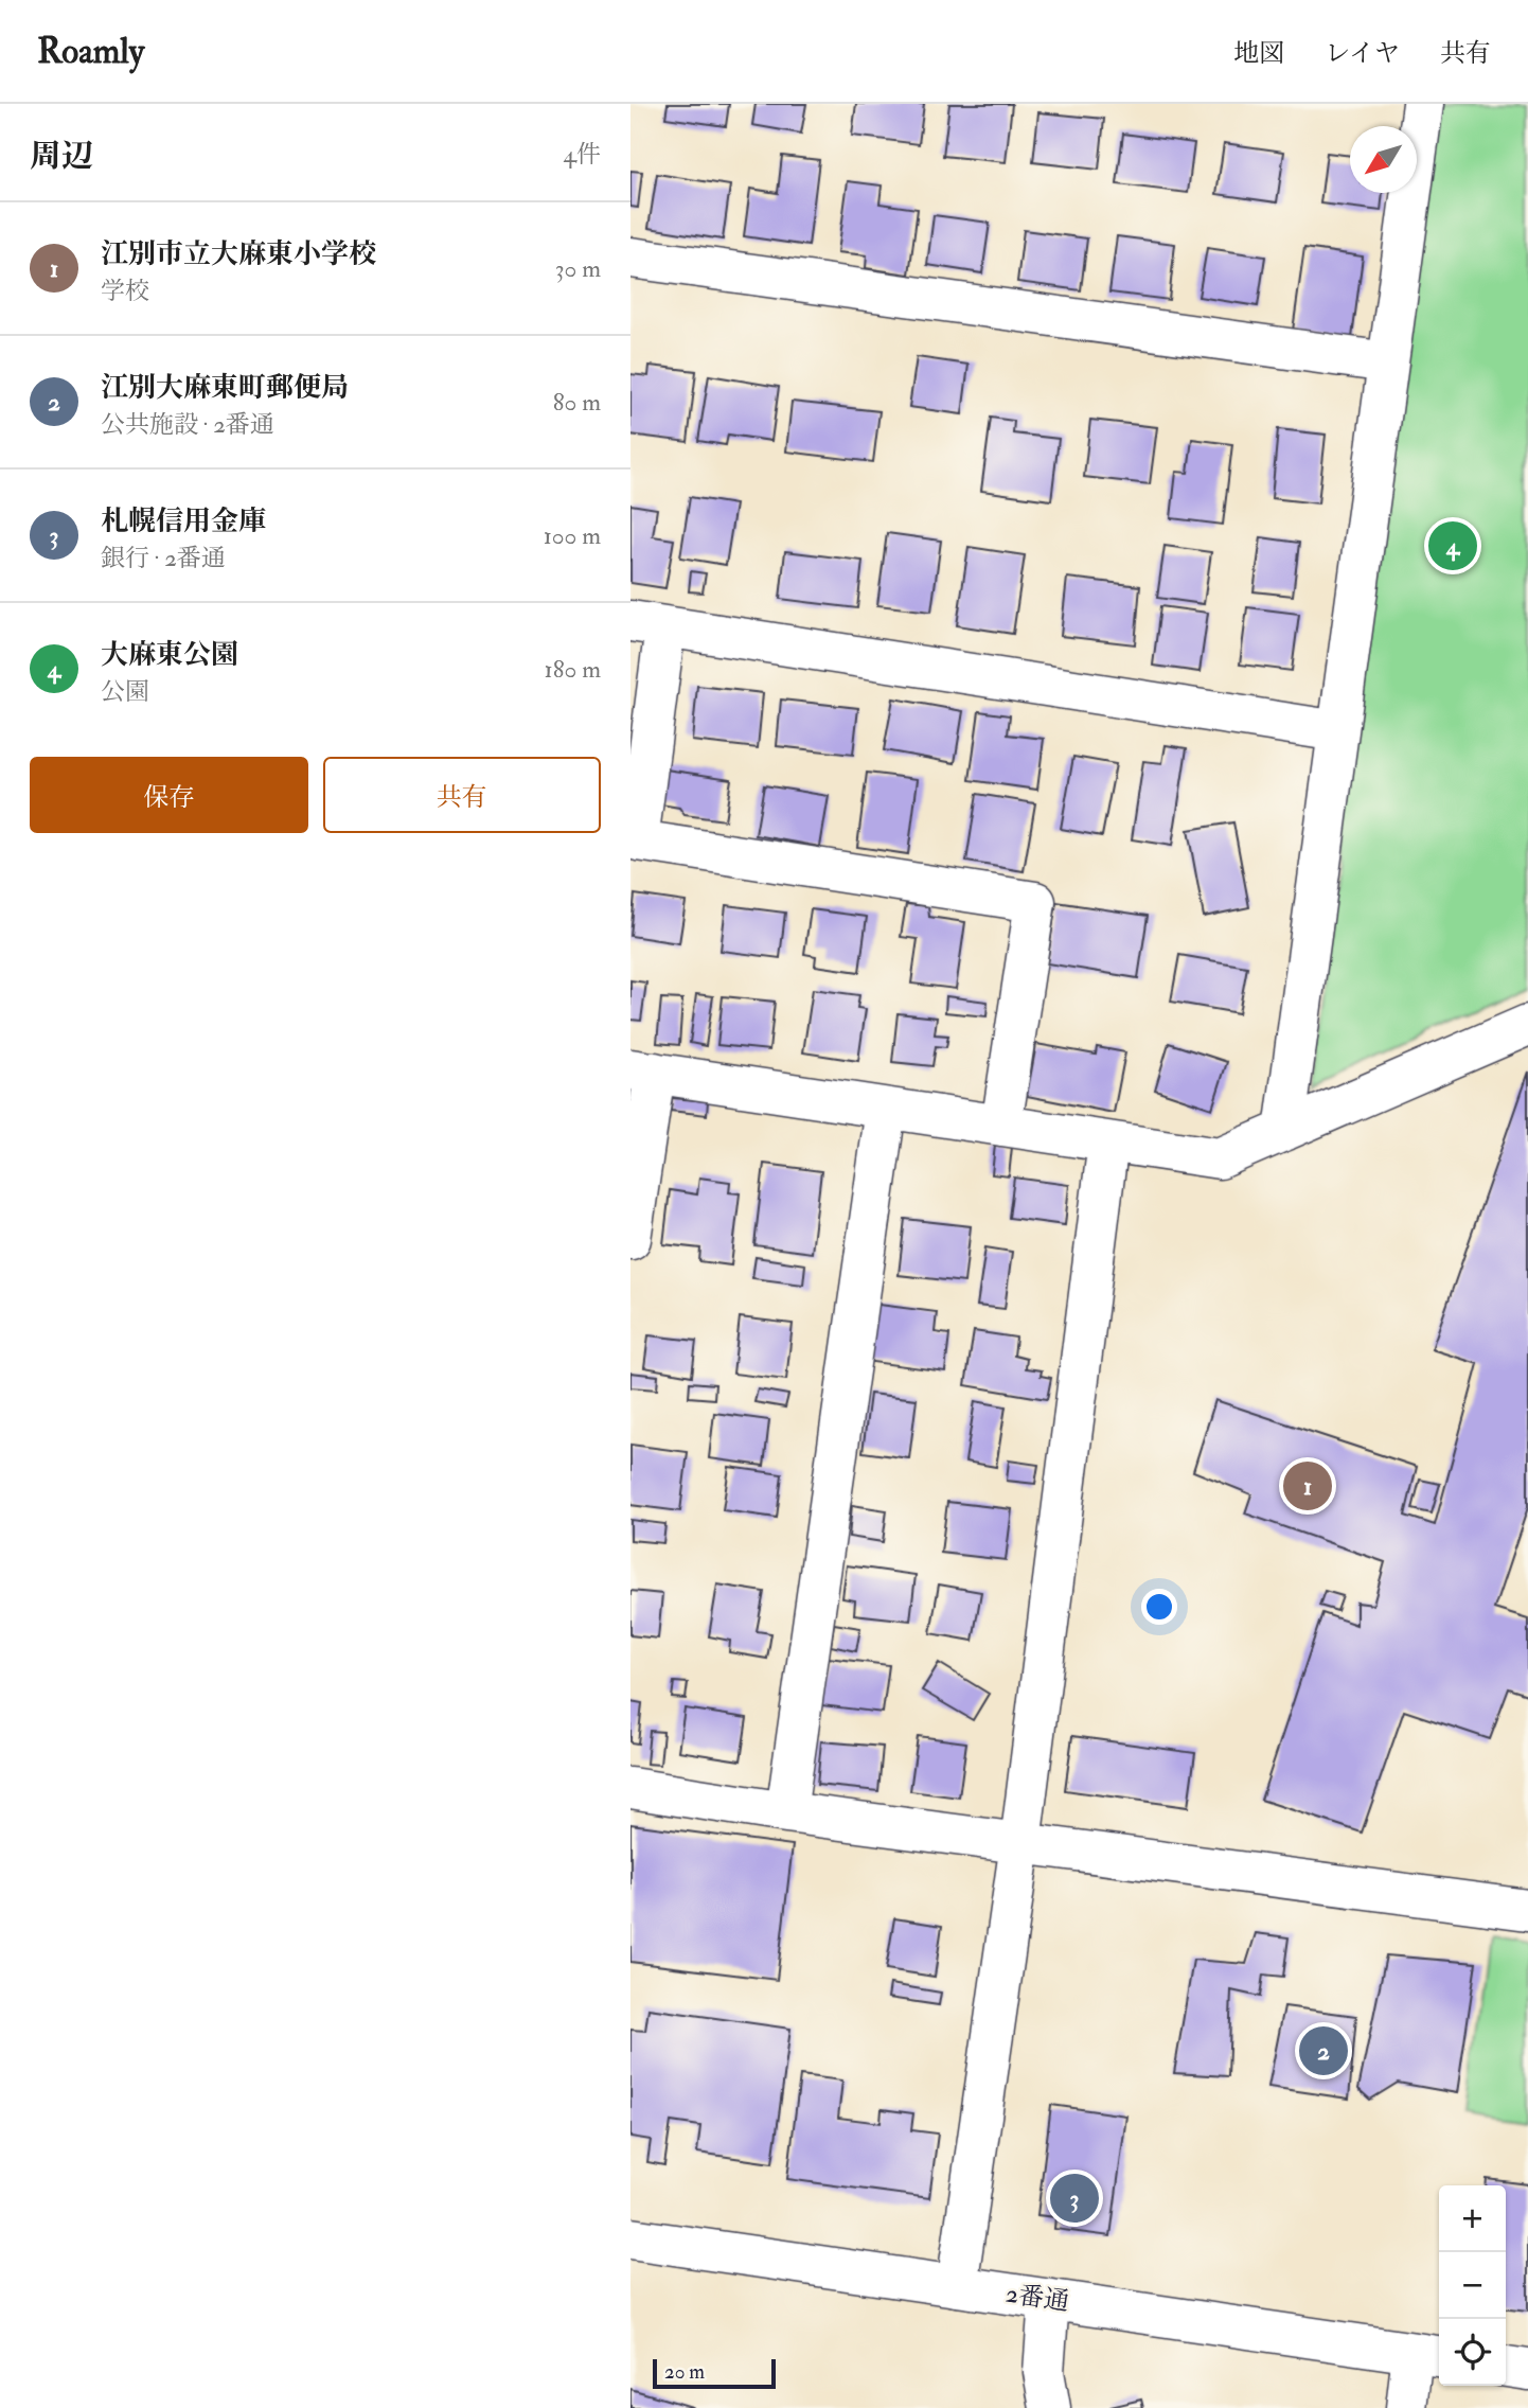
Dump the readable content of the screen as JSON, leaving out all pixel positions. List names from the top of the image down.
{
  "streets": {
    "street": ["2番通"]
  },
  "scale_bar": "20 m",
  "north": "bottom left",
  "page": {
    "header": "Roamly",
    "nav": ["地図", "レイヤ", "共有"],
    "heading": ["周辺", "4件"],
    "list": [
      {
        "mark": "1",
        "name": "江別市立大麻東小学校",
        "note": "学校",
        "value": "30 m"
      },
      {
        "mark": "2",
        "name": "江別大麻東町郵便局",
        "note": "公共施設 · 2番通",
        "value": "80 m"
      },
      {
        "mark": "3",
        "name": "札幌信用金庫",
        "note": "銀行 · 2番通",
        "value": "100 m"
      },
      {
        "mark": "4",
        "name": "大麻東公園",
        "note": "公園",
        "value": "180 m"
      }
    ],
    "pins": [
      "4",
      "1",
      "2",
      "3"
    ],
    "buttons": ["保存", "共有"],
    "map_buttons": ["+", "−"],
    "scale": "20 m"
  }
}
